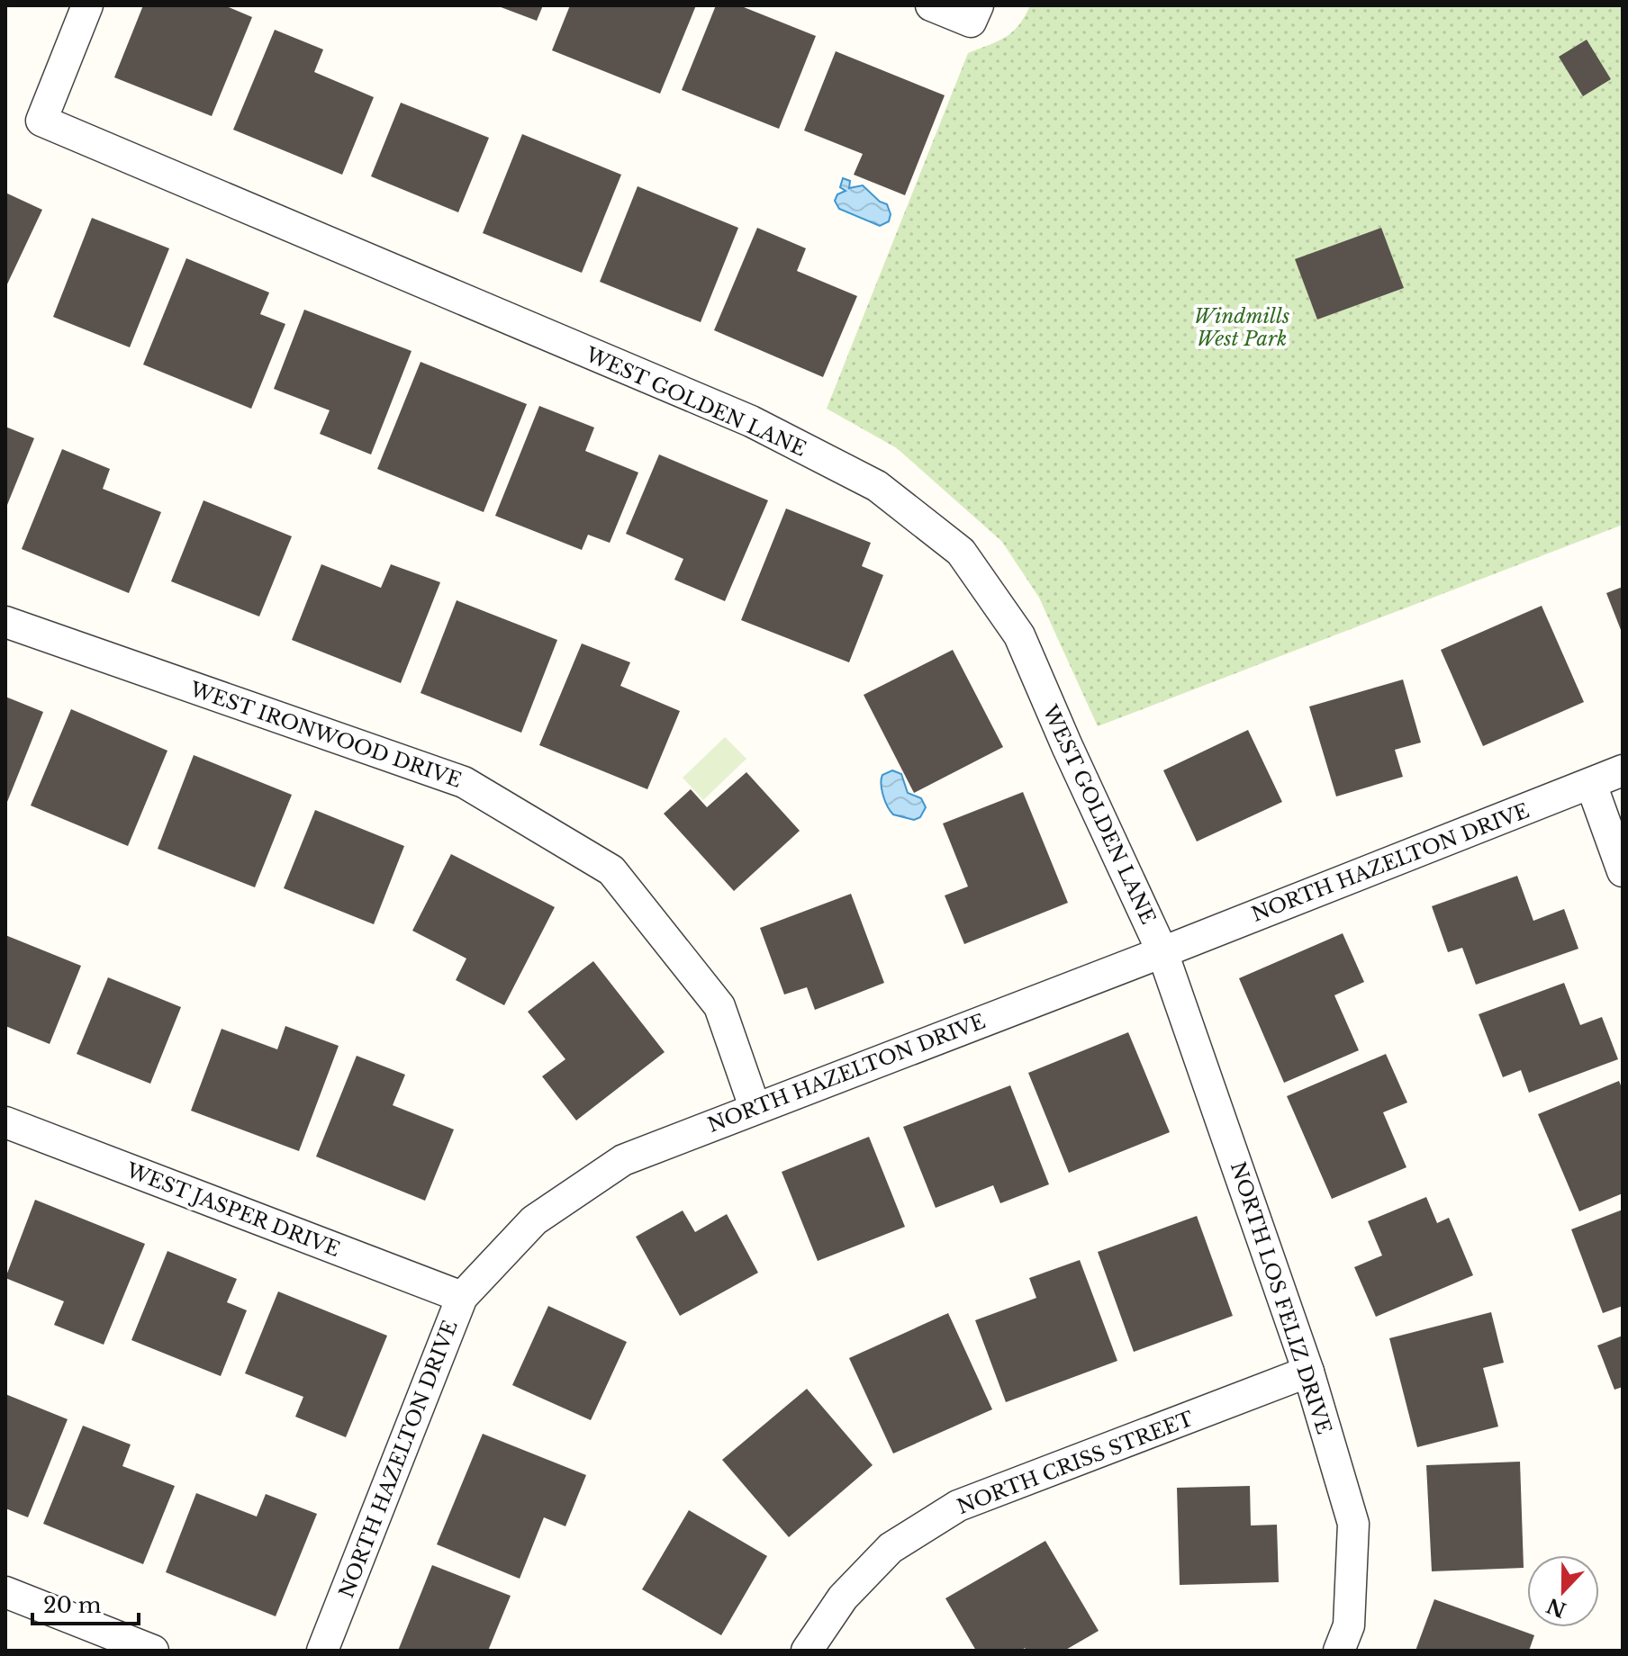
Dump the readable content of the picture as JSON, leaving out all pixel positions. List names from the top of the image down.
{
  "streets": {
    "street": [
      "WEST GOLDEN LANE",
      "WEST IRONWOOD DRIVE",
      "NORTH HAZELTON DRIVE",
      "WEST JASPER DRIVE",
      "NORTH LOS FELIZ DRIVE",
      "NORTH CRISS STREET"
    ]
  },
  "crossings": [
    ["WEST GOLDEN LANE", "NORTH HAZELTON DRIVE"],
    ["WEST GOLDEN LANE", "NORTH LOS FELIZ DRIVE"],
    ["WEST IRONWOOD DRIVE", "NORTH HAZELTON DRIVE"],
    ["NORTH HAZELTON DRIVE", "WEST JASPER DRIVE"],
    ["NORTH HAZELTON DRIVE", "NORTH LOS FELIZ DRIVE"],
    ["NORTH LOS FELIZ DRIVE", "NORTH CRISS STREET"]
  ],
  "parks": ["Windmills West Park"],
  "scale_bar": "20 m",
  "north": "bottom"
}
